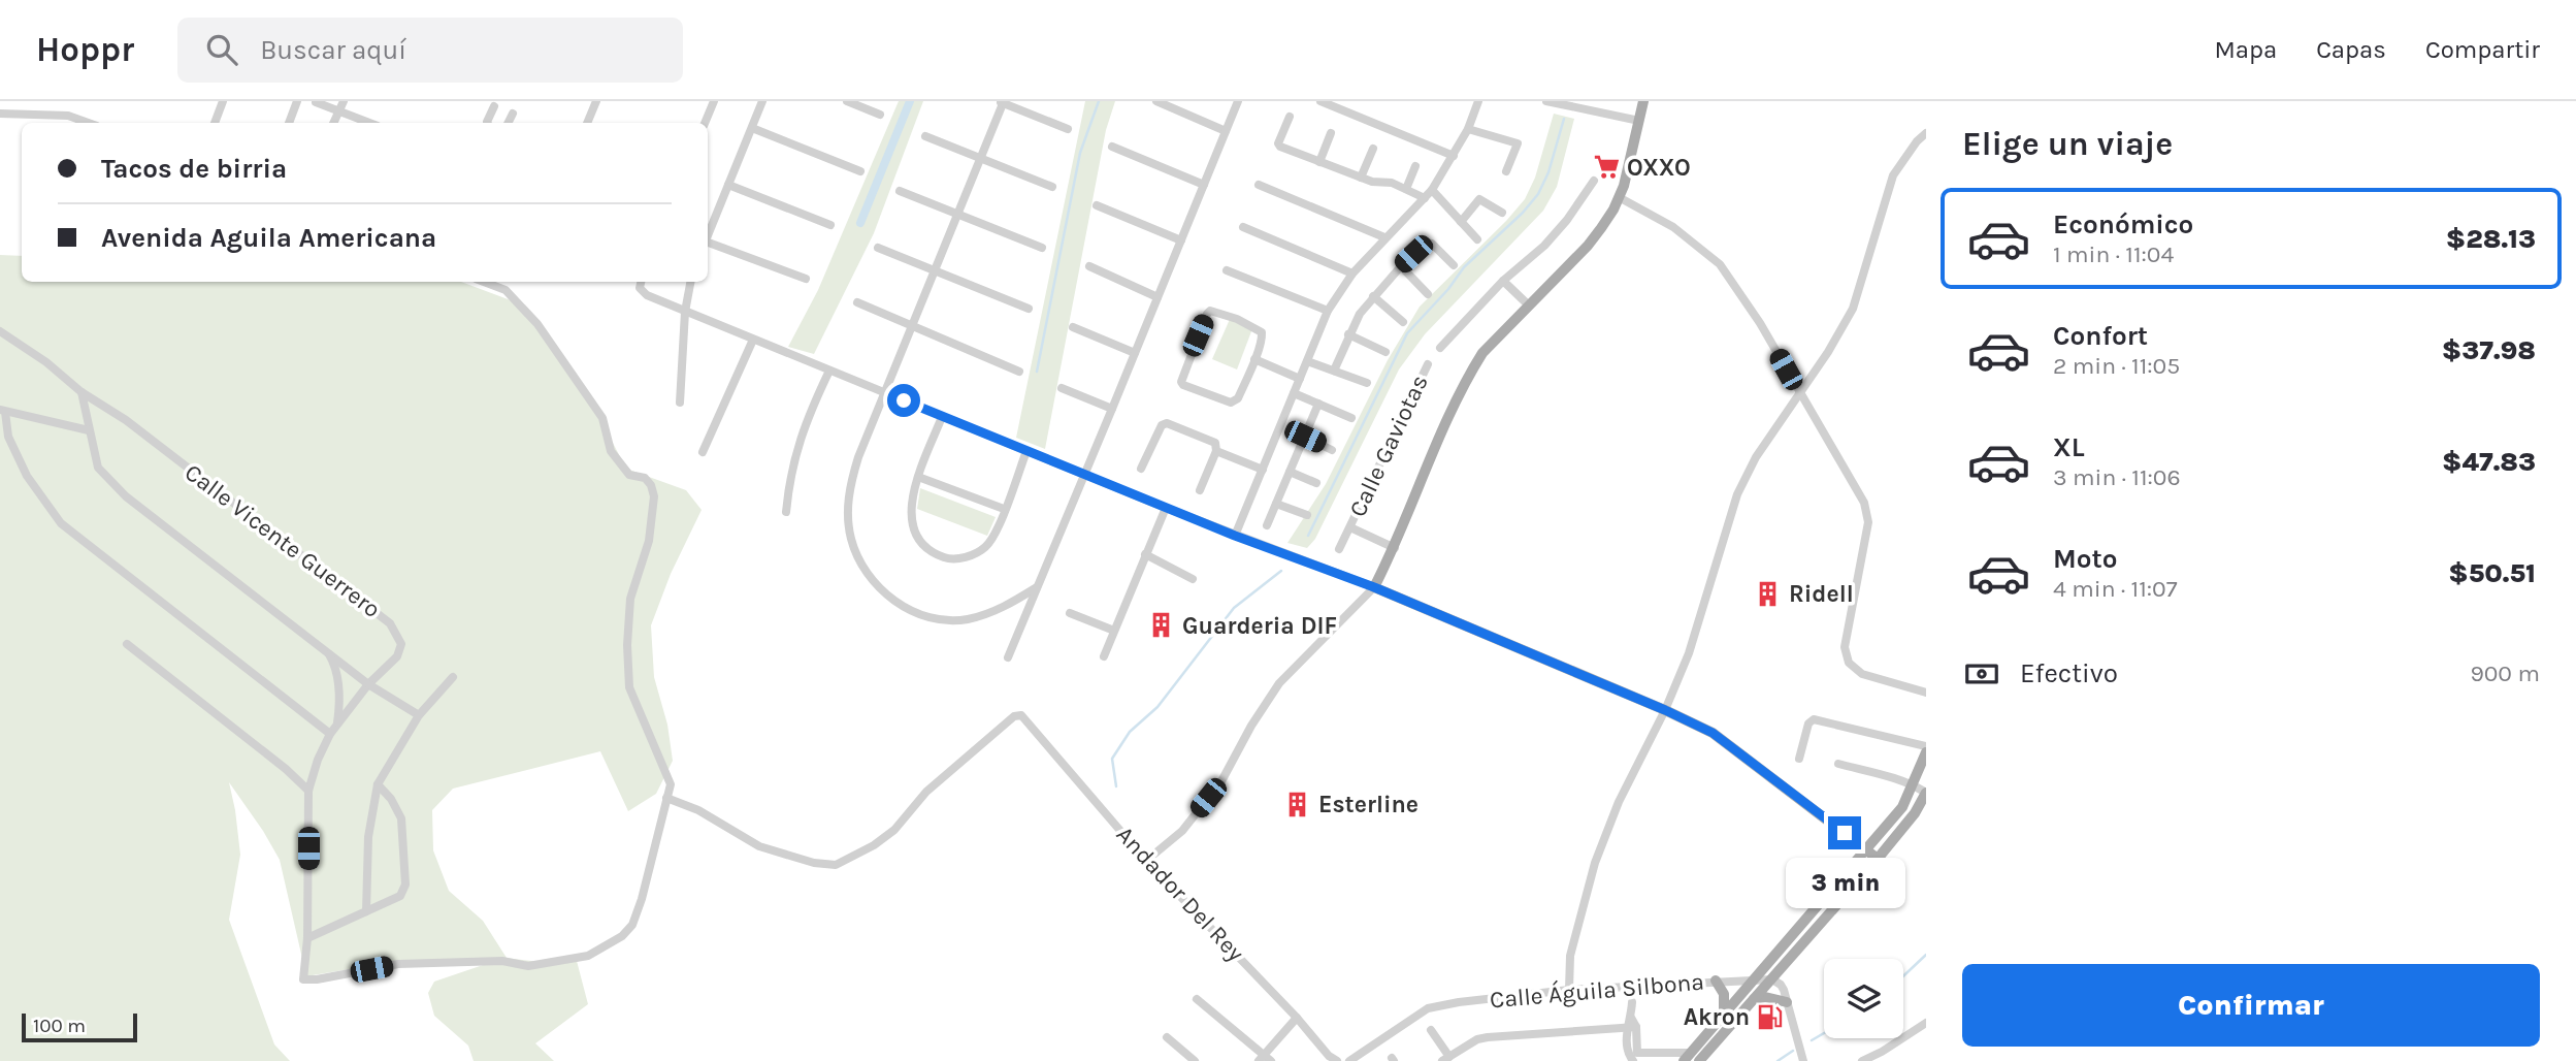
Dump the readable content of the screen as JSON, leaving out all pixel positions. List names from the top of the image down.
{
  "streets": {
    "street": [
      "Calle Gaviotas",
      "Calle Vicente Guerrero",
      "Andador Del Rey",
      "Calle Águila Silbona"
    ]
  },
  "crossings": [
    ["Calle Vicente Guerrero", "Andador Del Rey"]
  ],
  "places": {
    "supermarket": ["OXXO"],
    "building": ["Ridell", "Guarderia DIF", "Esterline"],
    "fuel station": ["Akron"]
  },
  "scale_bar": "100 m",
  "page": {
    "header": "Hoppr",
    "search": "Buscar aquí",
    "nav": ["Mapa", "Capas", "Compartir"],
    "heading": "Elige un viaje",
    "banner": ["Tacos de birria", "Avenida Aguila Americana"],
    "list": [
      {
        "name": "Económico",
        "note": "1 min · 11:04",
        "value": "$28.13"
      },
      {
        "name": "Confort",
        "note": "2 min · 11:05",
        "value": "$37.98"
      },
      {
        "name": "XL",
        "note": "3 min · 11:06",
        "value": "$47.83"
      },
      {
        "name": "Moto",
        "note": "4 min · 11:07",
        "value": "$50.51"
      }
    ],
    "pay": ["Efectivo", "900 m"],
    "bubble": "3 min",
    "buttons": "Confirmar",
    "scale": "100 m"
  }
}
